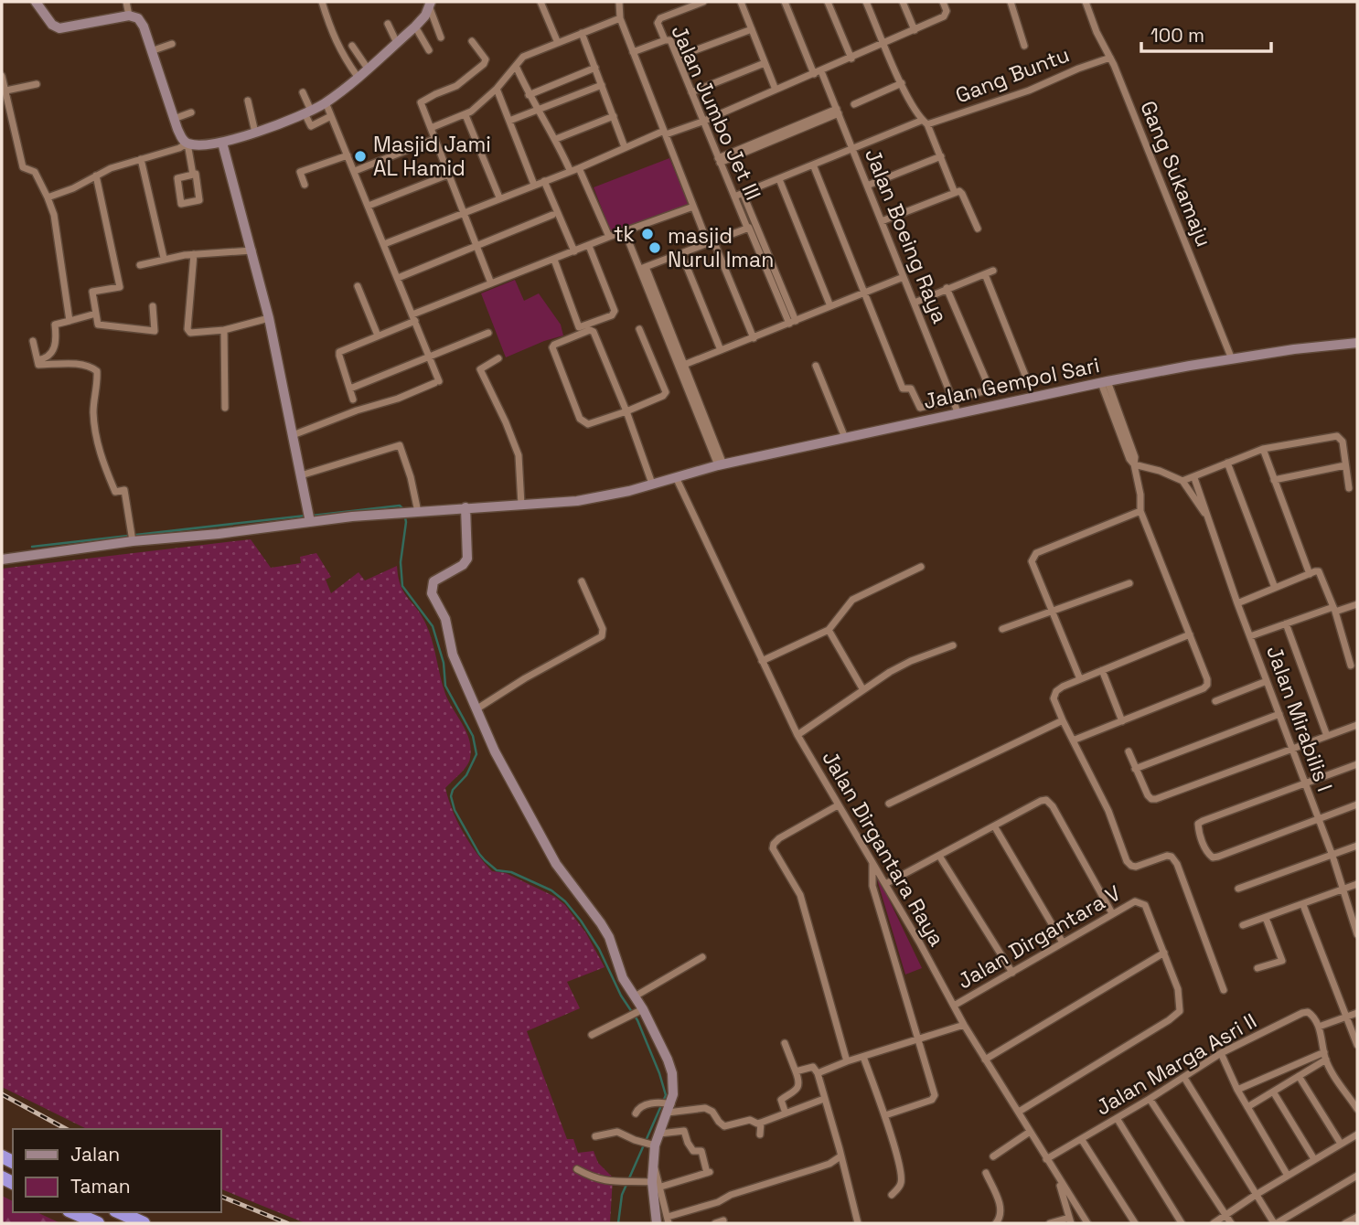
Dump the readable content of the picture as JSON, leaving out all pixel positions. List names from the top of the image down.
{
  "streets": {
    "street": [
      "Gang Buntu",
      "Jalan Jumbo Jet III",
      "Gang Sukamaju",
      "Jalan Boeing Raya",
      "Jalan Gempol Sari",
      "Jalan Mirabilis I",
      "Jalan Dirgantara Raya",
      "Jalan Dirgantara V",
      "Jalan Marga Asri II"
    ]
  },
  "crossings": [
    ["Gang Buntu", "Jalan Jumbo Jet III"],
    ["Gang Buntu", "Gang Sukamaju"],
    ["Gang Buntu", "Jalan Boeing Raya"],
    ["Gang Sukamaju", "Jalan Gempol Sari"],
    ["Jalan Boeing Raya", "Jalan Gempol Sari"],
    ["Jalan Gempol Sari", "Jalan Dirgantara Raya"],
    ["Jalan Dirgantara Raya", "Jalan Dirgantara V"],
    ["Jalan Dirgantara Raya", "Jalan Marga Asri II"]
  ],
  "places": ["Masjid Jami AL Hamid", "tk", "masjid Nurul Iman"],
  "legend": ["Jalan", "Taman"],
  "scale_bar": "100 m"
}
